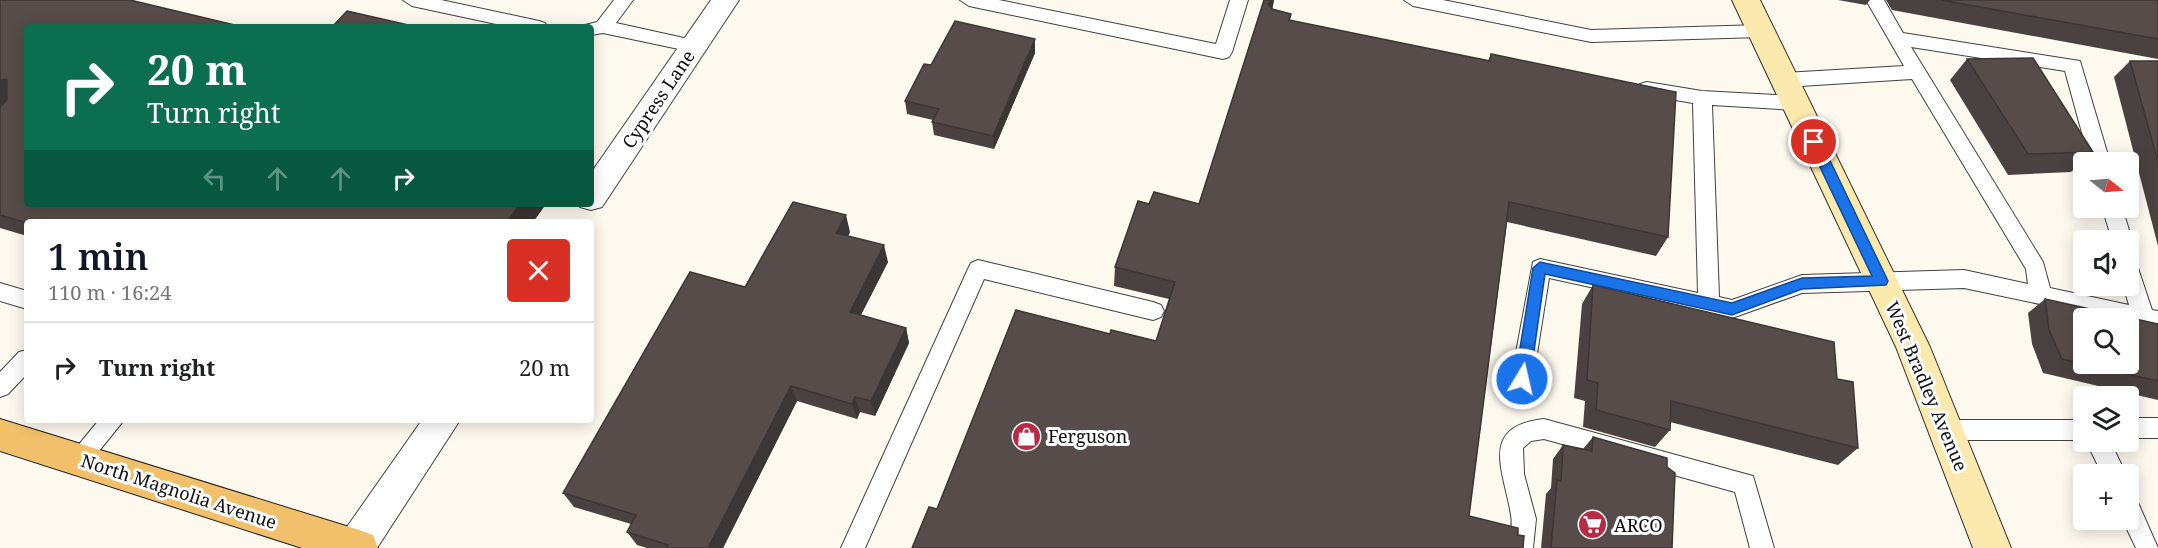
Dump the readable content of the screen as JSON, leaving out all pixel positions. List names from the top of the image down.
{
  "streets": {
    "main road": ["West Bradley Avenue", "North Magnolia Avenue"],
    "street": ["Cypress Lane"]
  },
  "places": {
    "shop": ["Ferguson"],
    "supermarket": ["ARCO"]
  },
  "north": "right",
  "page": {
    "turn": ["20 m", "Turn right"],
    "map_buttons": "+",
    "heading": ["1 min", "110 m · 16:24"],
    "list": [
      {
        "name": "Turn right",
        "value": "20 m"
      }
    ]
  }
}
